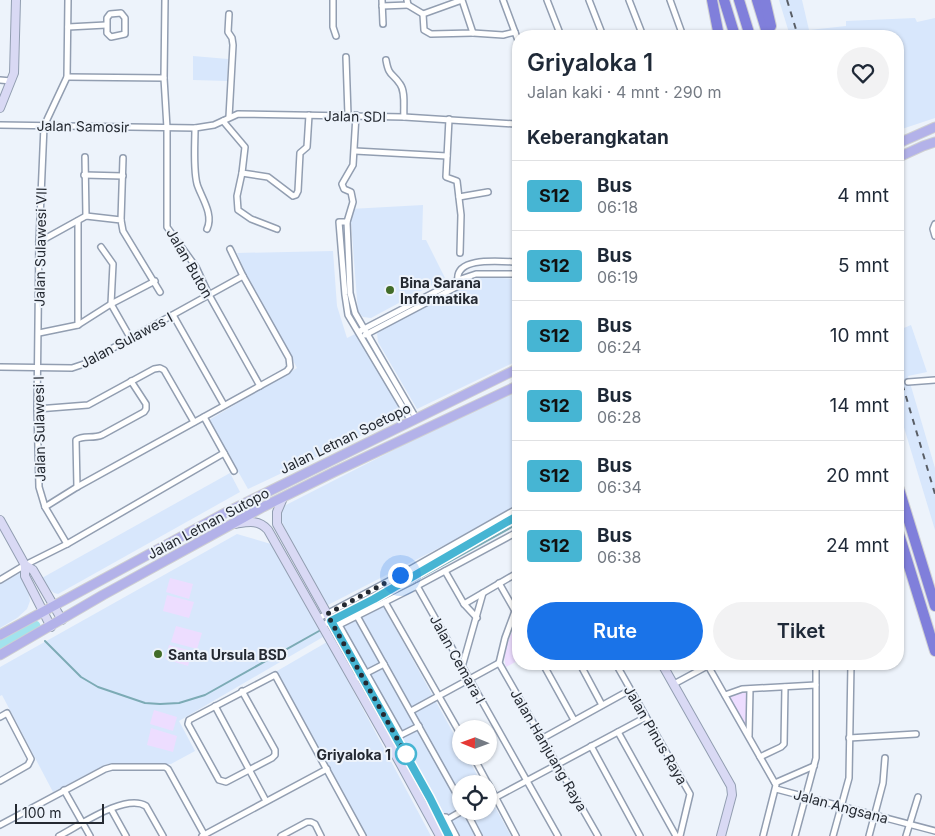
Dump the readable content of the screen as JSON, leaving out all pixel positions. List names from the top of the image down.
{
  "streets": {
    "main road": ["Jalan Letnan Soetopo", "Jalan Letnan Sutopo"],
    "street": [
      "Jalan SDI",
      "Jalan Samosir",
      "Jalan Sulawesi VII",
      "Jalan Buton",
      "Jalan Sulawes I",
      "Jalan Sulawesi I",
      "Jalan Cemara I",
      "Jalan Pinus Raya",
      "Jalan Hanjuang Raya",
      "Jalan Angsana"
    ]
  },
  "crossings": [
    ["Jalan Samosir", "Jalan Sulawesi VII"],
    ["Jalan Samosir", "Jalan Buton"],
    ["Jalan Sulawesi VII", "Jalan Sulawes I"],
    ["Jalan Sulawesi VII", "Jalan Sulawesi I"],
    ["Jalan Buton", "Jalan Sulawes I"],
    ["Jalan Sulawes I", "Jalan Sulawesi I"],
    ["Jalan Letnan Soetopo", "Jalan Letnan Sutopo"]
  ],
  "places": ["Bina Sarana Informatika", "Santa Ursula BSD", "Griyaloka 1"],
  "lines": ["bus line S12"],
  "scale_bar": "100 m",
  "north": "left",
  "page": {
    "heading": [
      ["Griyaloka 1", "Jalan kaki · 4 mnt · 290 m"],
      "Keberangkatan"
    ],
    "list": [
      {
        "mark": "S12",
        "name": "Bus",
        "note": "06:18",
        "value": "4 mnt"
      },
      {
        "mark": "S12",
        "name": "Bus",
        "note": "06:19",
        "value": "5 mnt"
      },
      {
        "mark": "S12",
        "name": "Bus",
        "note": "06:24",
        "value": "10 mnt"
      },
      {
        "mark": "S12",
        "name": "Bus",
        "note": "06:28",
        "value": "14 mnt"
      },
      {
        "mark": "S12",
        "name": "Bus",
        "note": "06:34",
        "value": "20 mnt"
      },
      {
        "mark": "S12",
        "name": "Bus",
        "note": "06:38",
        "value": "24 mnt"
      }
    ],
    "buttons": ["Rute", "Tiket"],
    "scale": "100 m"
  }
}
